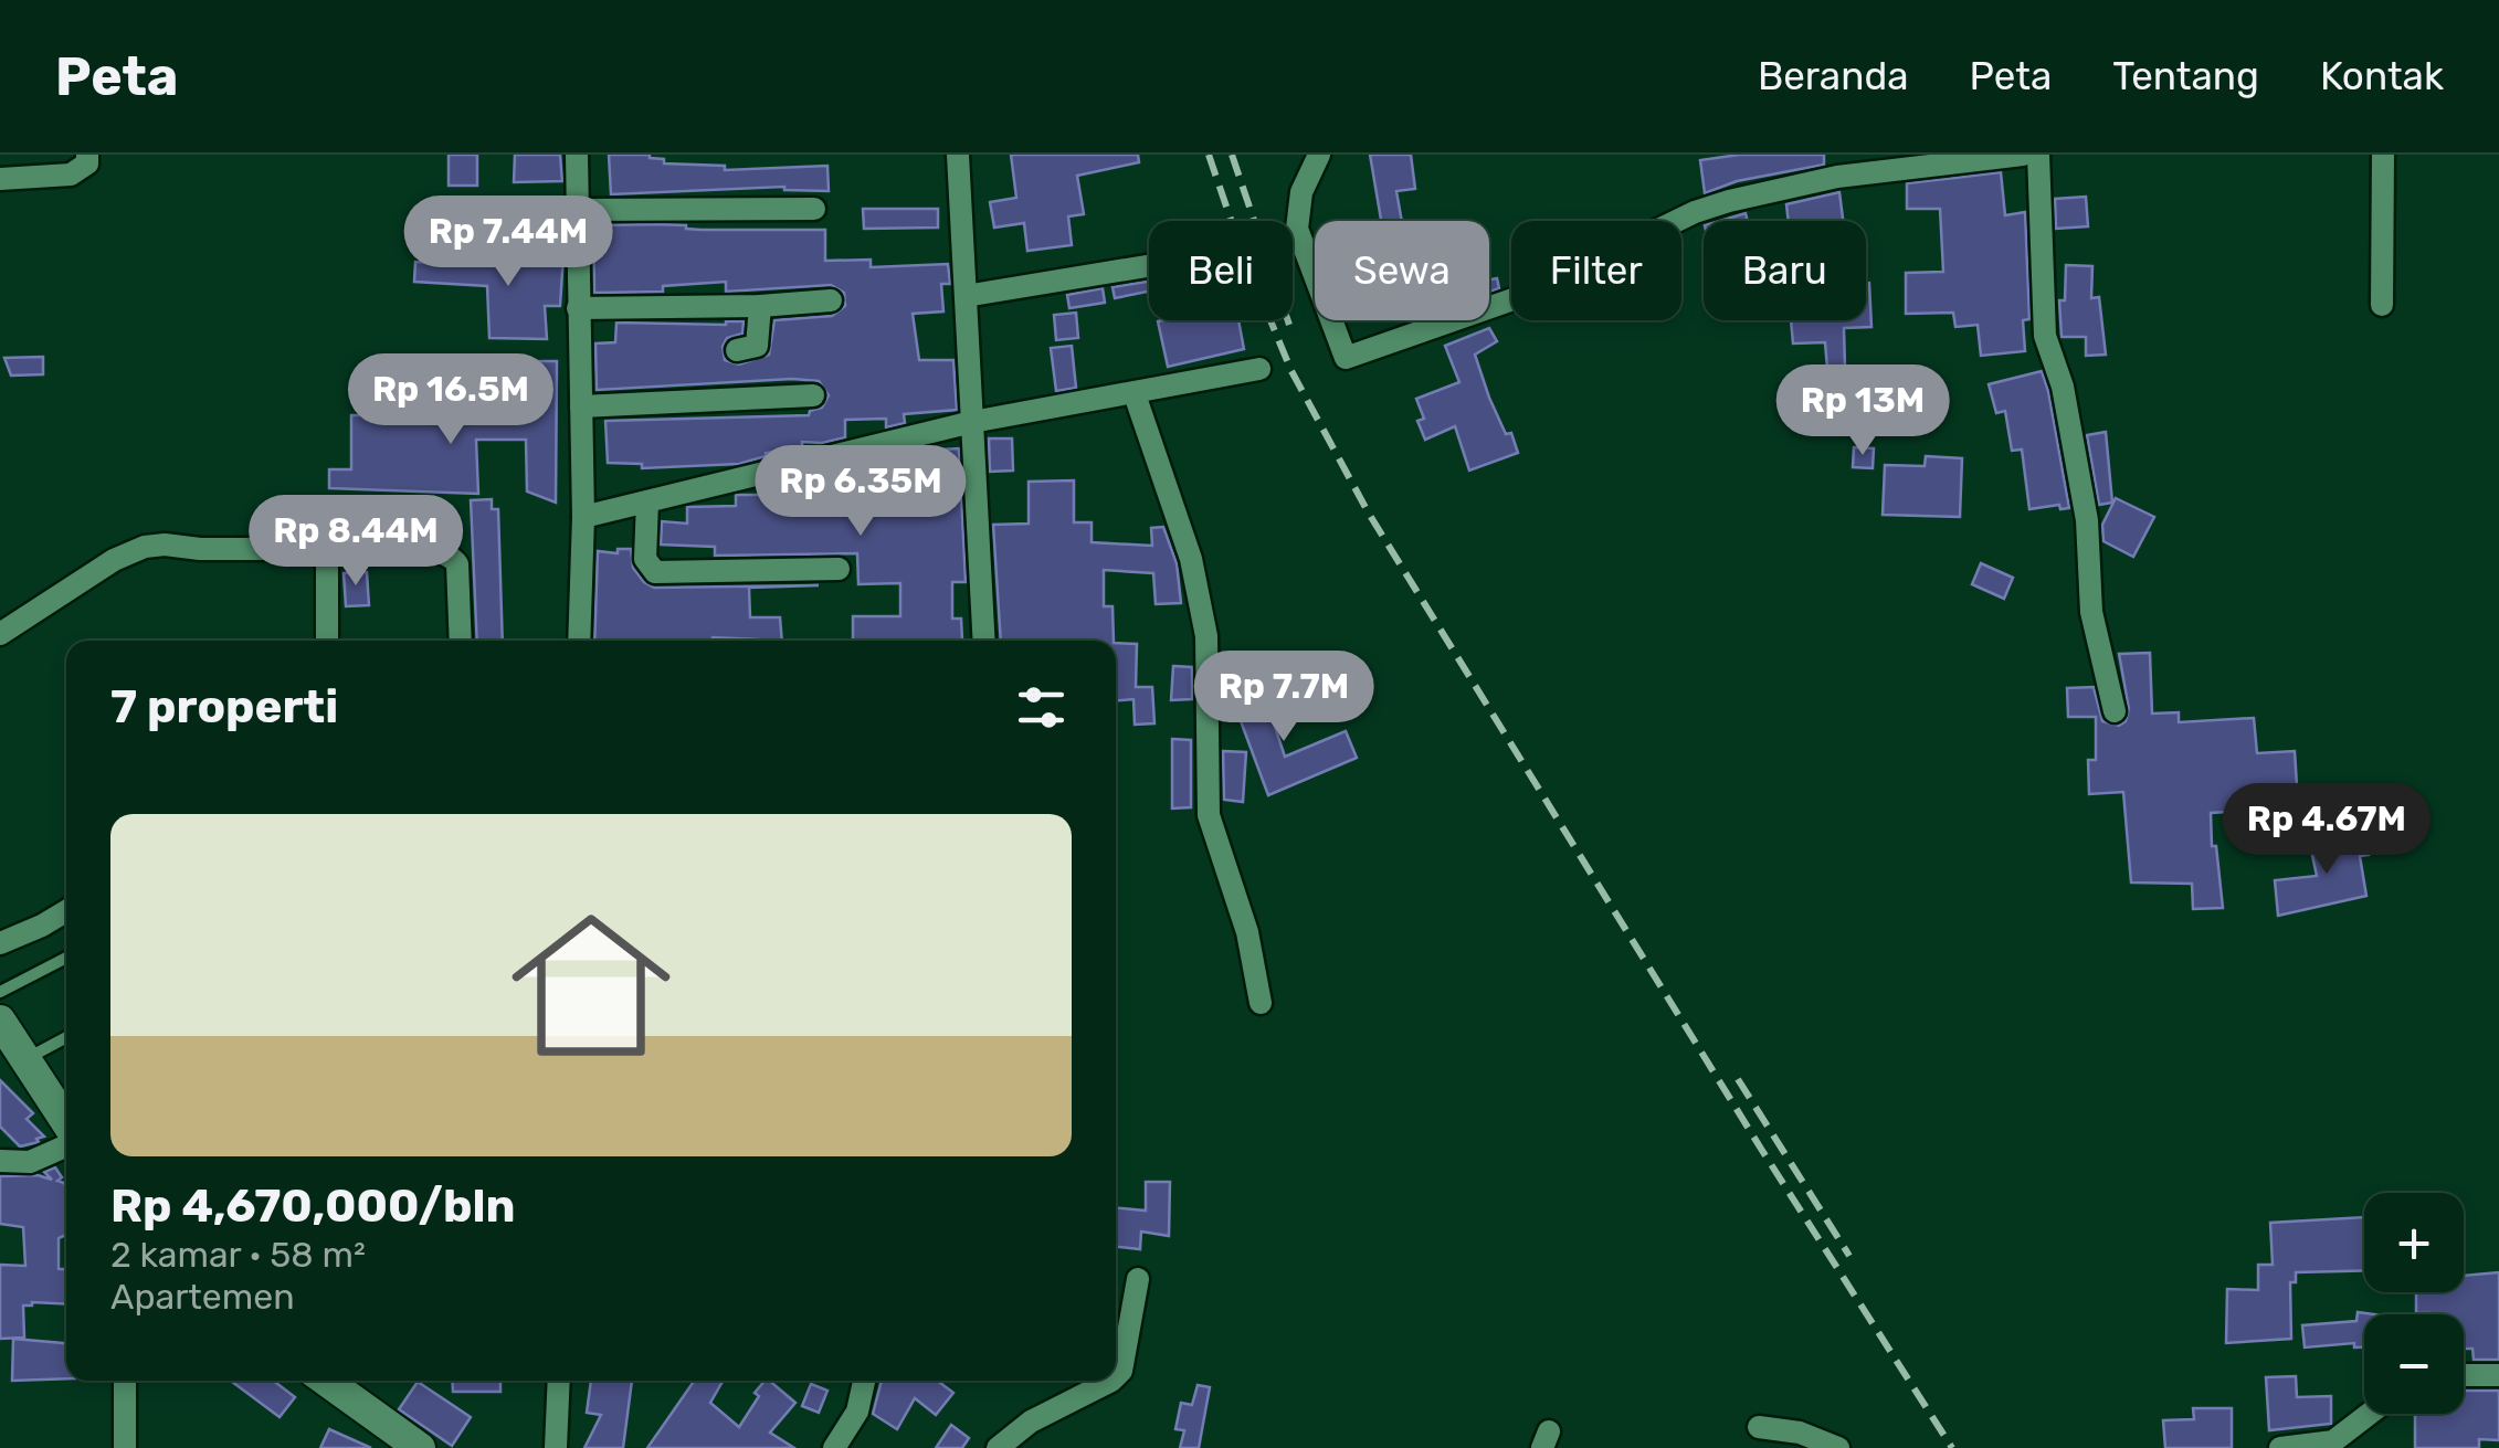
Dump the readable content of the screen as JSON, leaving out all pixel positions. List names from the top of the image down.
{
  "page": {
    "header": "Peta",
    "nav": [
      "Beranda",
      "Peta",
      "Tentang",
      "Kontak"
    ],
    "price": [
      "Rp 7.44M",
      "Rp 16.5M",
      "Rp 13M",
      "Rp 6.35M",
      "Rp 8.44M",
      "Rp 7.7M",
      "Rp 4.67M"
    ],
    "chip": [
      "Beli",
      "Sewa",
      "Filter",
      "Baru"
    ],
    "heading": "7 properti",
    "list": [
      {
        "name": "Rp 4,670,000/bln",
        "note": "2 kamar · 58 m² · Apartemen"
      }
    ],
    "map_buttons": ["+", "−"]
  }
}
